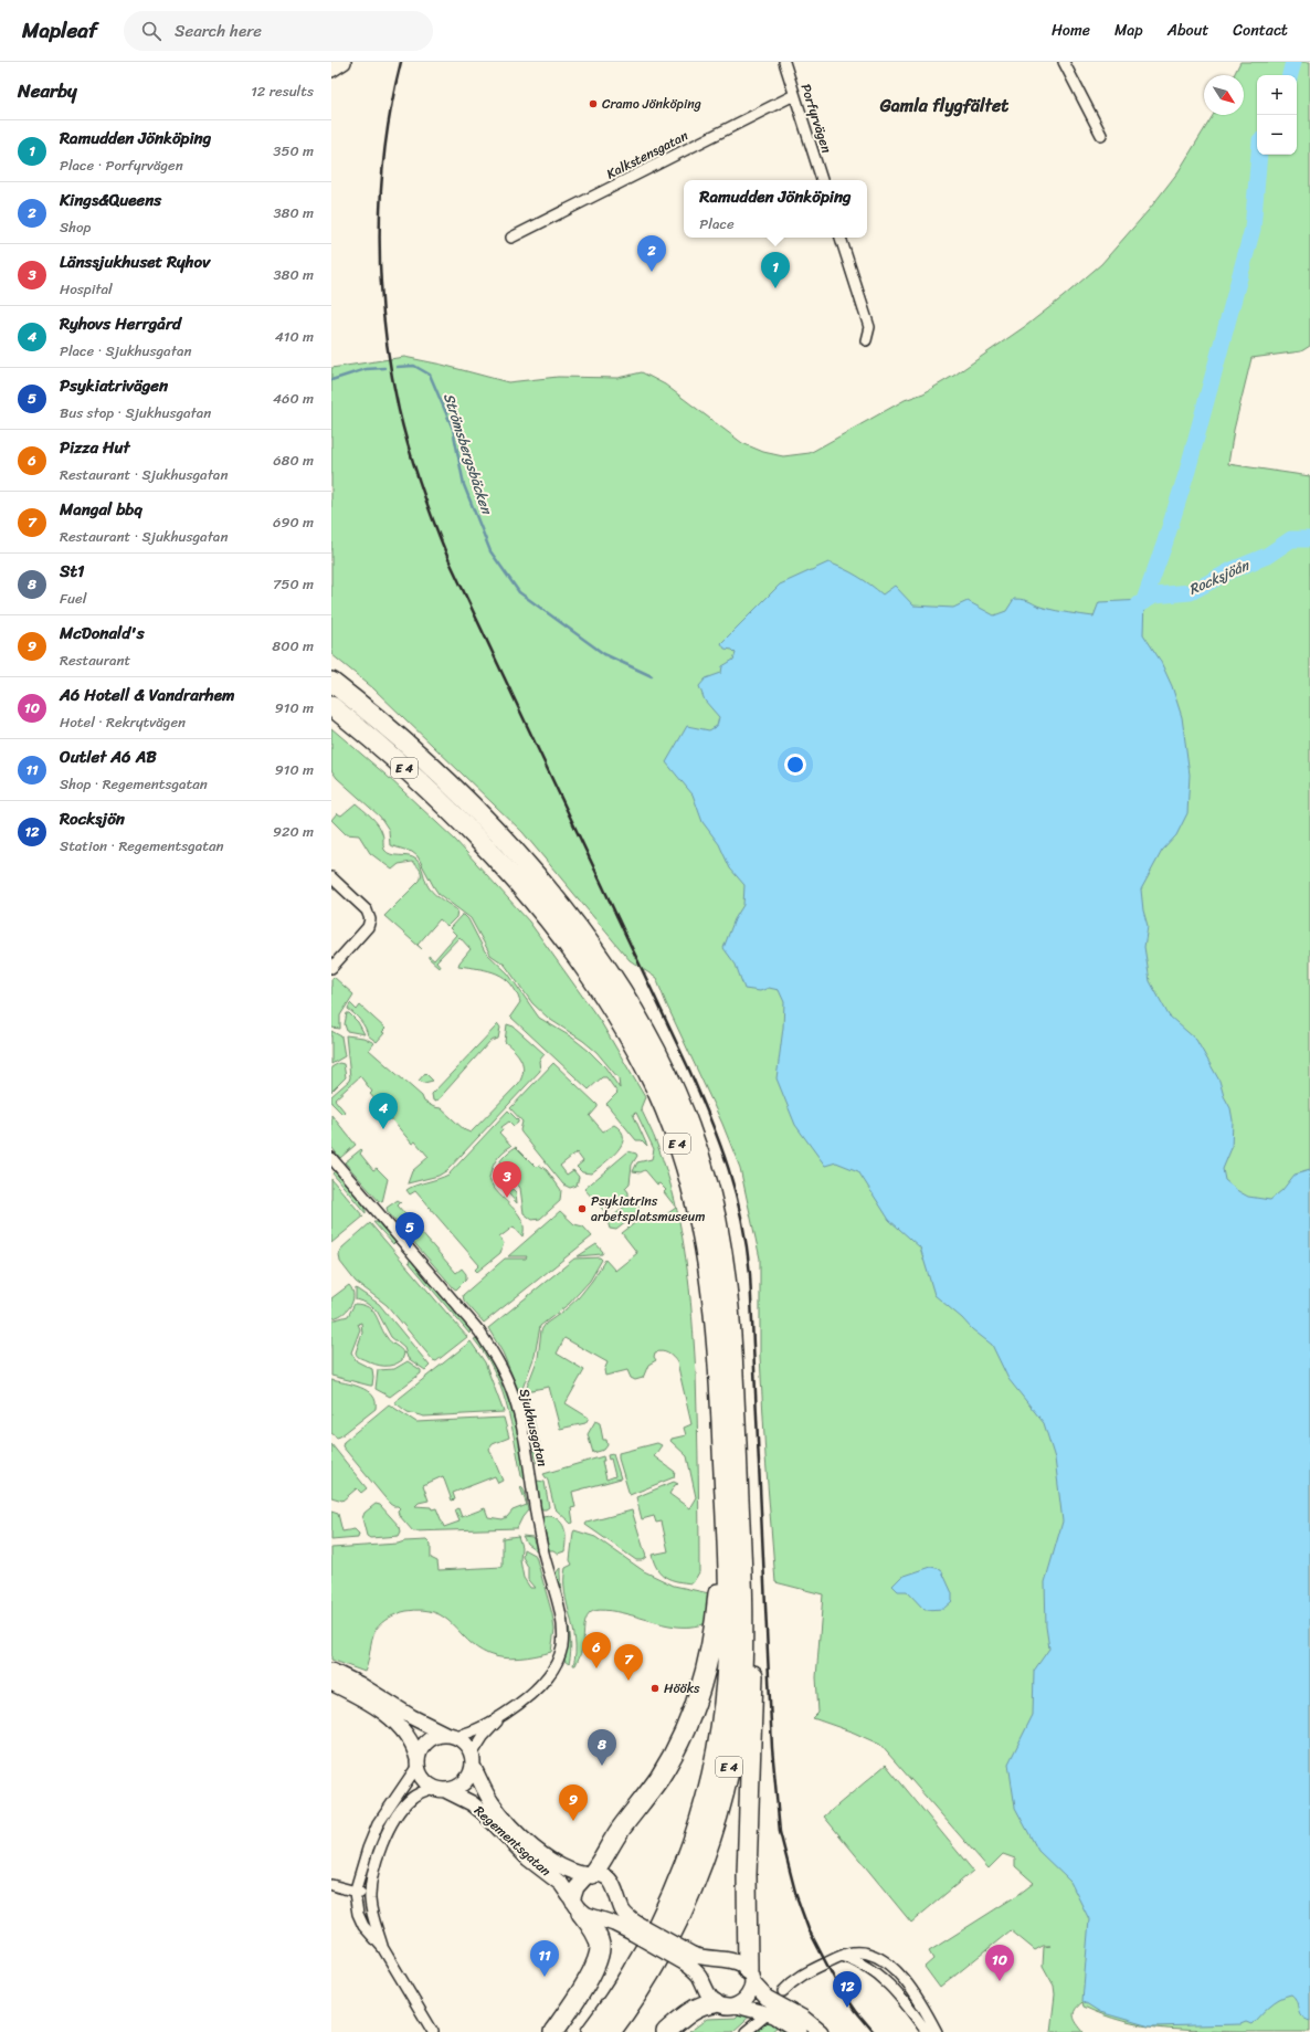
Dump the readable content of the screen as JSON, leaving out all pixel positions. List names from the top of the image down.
{
  "streets": {
    "highway": ["E 4"],
    "street": [
      "Porfyrvägen",
      "Kalkstensgatan",
      "Sjukhusgatan",
      "Regementsgatan"
    ]
  },
  "crossings": [
    ["Porfyrvägen", "Kalkstensgatan"],
    ["Sjukhusgatan", "Regementsgatan"]
  ],
  "districts": ["Gamla flygfältet"],
  "water": ["Strömsbergsbäcken", "Rocksjöån"],
  "places": ["Cramo Jönköping", "Psykiatrins arbetsplatsmuseum", "Hööks"],
  "north": "bottom right",
  "page": {
    "header": "Mapleaf",
    "search": "Search here",
    "nav": [
      "Home",
      "Map",
      "About",
      "Contact"
    ],
    "heading": ["Nearby", "12 results"],
    "map_buttons": ["+", "−"],
    "list": [
      {
        "mark": "1",
        "name": "Ramudden Jönköping",
        "note": "Place · Porfyrvägen",
        "value": "350 m"
      },
      {
        "mark": "2",
        "name": "Kings&Queens",
        "note": "Shop",
        "value": "380 m"
      },
      {
        "mark": "3",
        "name": "Länssjukhuset Ryhov",
        "note": "Hospital",
        "value": "380 m"
      },
      {
        "mark": "4",
        "name": "Ryhovs Herrgård",
        "note": "Place · Sjukhusgatan",
        "value": "410 m"
      },
      {
        "mark": "5",
        "name": "Psykiatrivägen",
        "note": "Bus stop · Sjukhusgatan",
        "value": "460 m"
      },
      {
        "mark": "6",
        "name": "Pizza Hut",
        "note": "Restaurant · Sjukhusgatan",
        "value": "680 m"
      },
      {
        "mark": "7",
        "name": "Mangal bbq",
        "note": "Restaurant · Sjukhusgatan",
        "value": "690 m"
      },
      {
        "mark": "8",
        "name": "St1",
        "note": "Fuel",
        "value": "750 m"
      },
      {
        "mark": "9",
        "name": "McDonald's",
        "note": "Restaurant",
        "value": "800 m"
      },
      {
        "mark": "10",
        "name": "A6 Hotell & Vandrarhem",
        "note": "Hotel · Rekrytvägen",
        "value": "910 m"
      },
      {
        "mark": "11",
        "name": "Outlet A6 AB",
        "note": "Shop · Regementsgatan",
        "value": "910 m"
      },
      {
        "mark": "12",
        "name": "Rocksjön",
        "note": "Station · Regementsgatan",
        "value": "920 m"
      }
    ],
    "popup": ["Ramudden Jönköping", "Place"],
    "pins": [
      "2",
      "1",
      "4",
      "3",
      "5",
      "6",
      "7",
      "8",
      "9",
      "11",
      "10",
      "12"
    ]
  }
}
